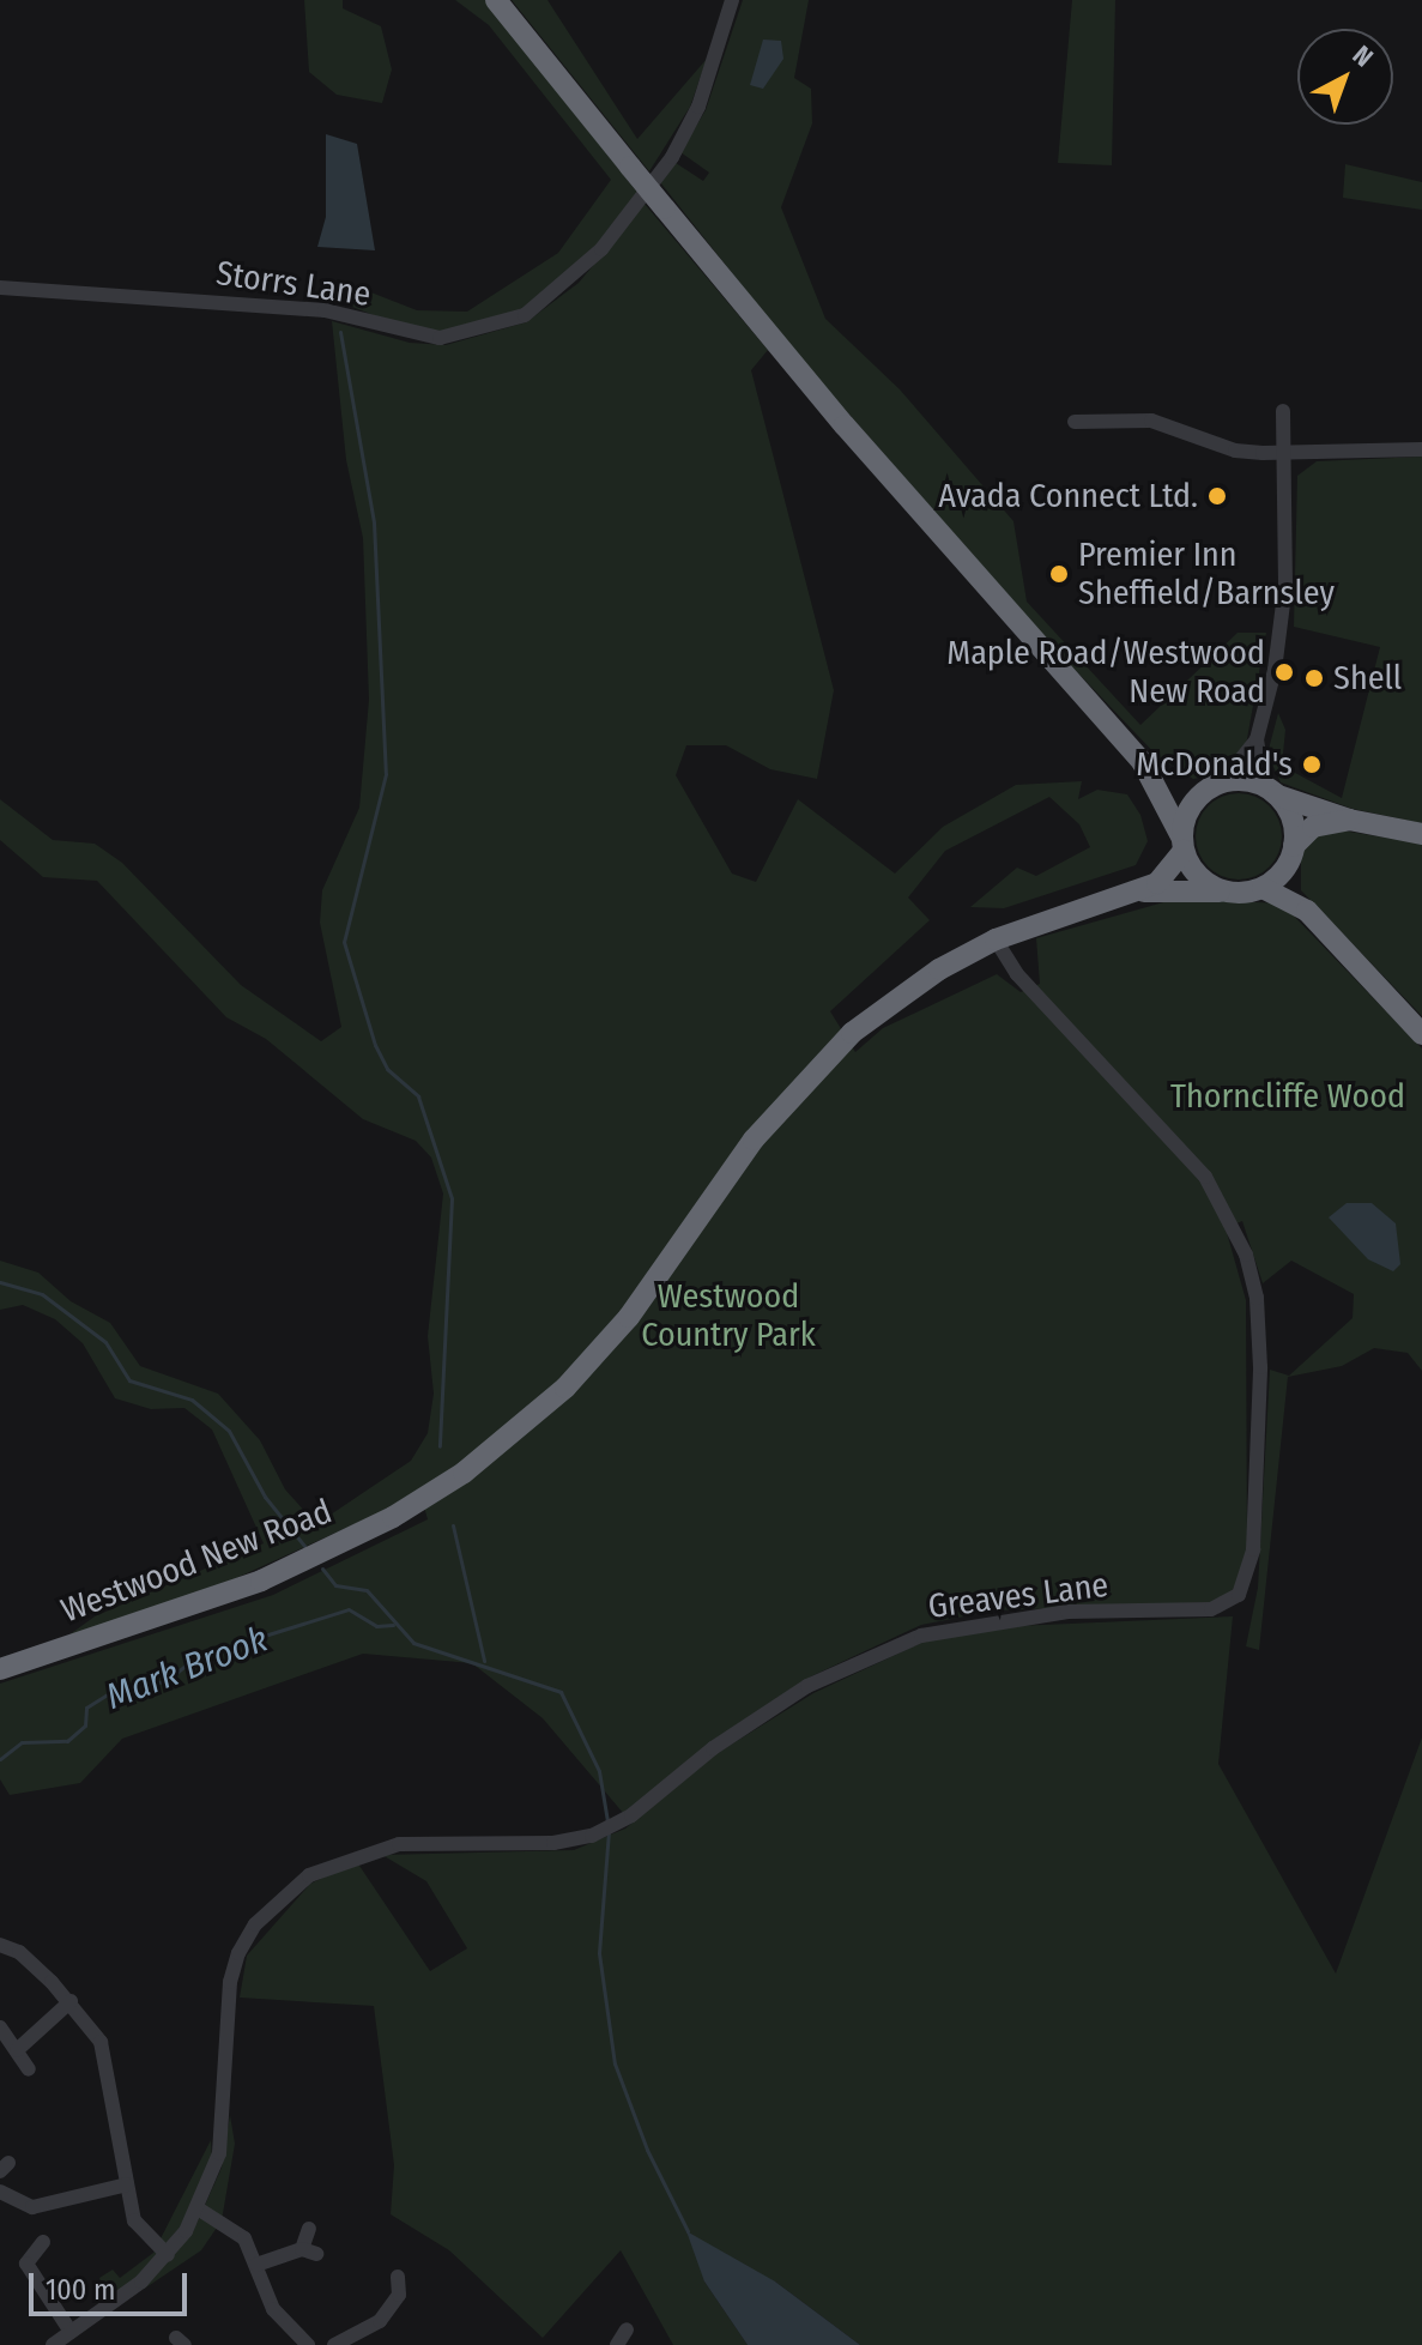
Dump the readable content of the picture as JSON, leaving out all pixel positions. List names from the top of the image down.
{
  "streets": {
    "highway": ["Westwood New Road"],
    "street": ["Storrs Lane", "Greaves Lane"]
  },
  "crossings": [
    ["Westwood New Road", "Greaves Lane"]
  ],
  "water": ["Mark Brook"],
  "parks": ["Thorncliffe Wood", "Westwood Country Park"],
  "places": [
    "Avada Connect Ltd.",
    "Premier Inn Sheffield/Barnsley",
    "Maple Road/Westwood New Road",
    "Shell",
    "McDonald's"
  ],
  "scale_bar": "100 m",
  "north": "top right"
}
